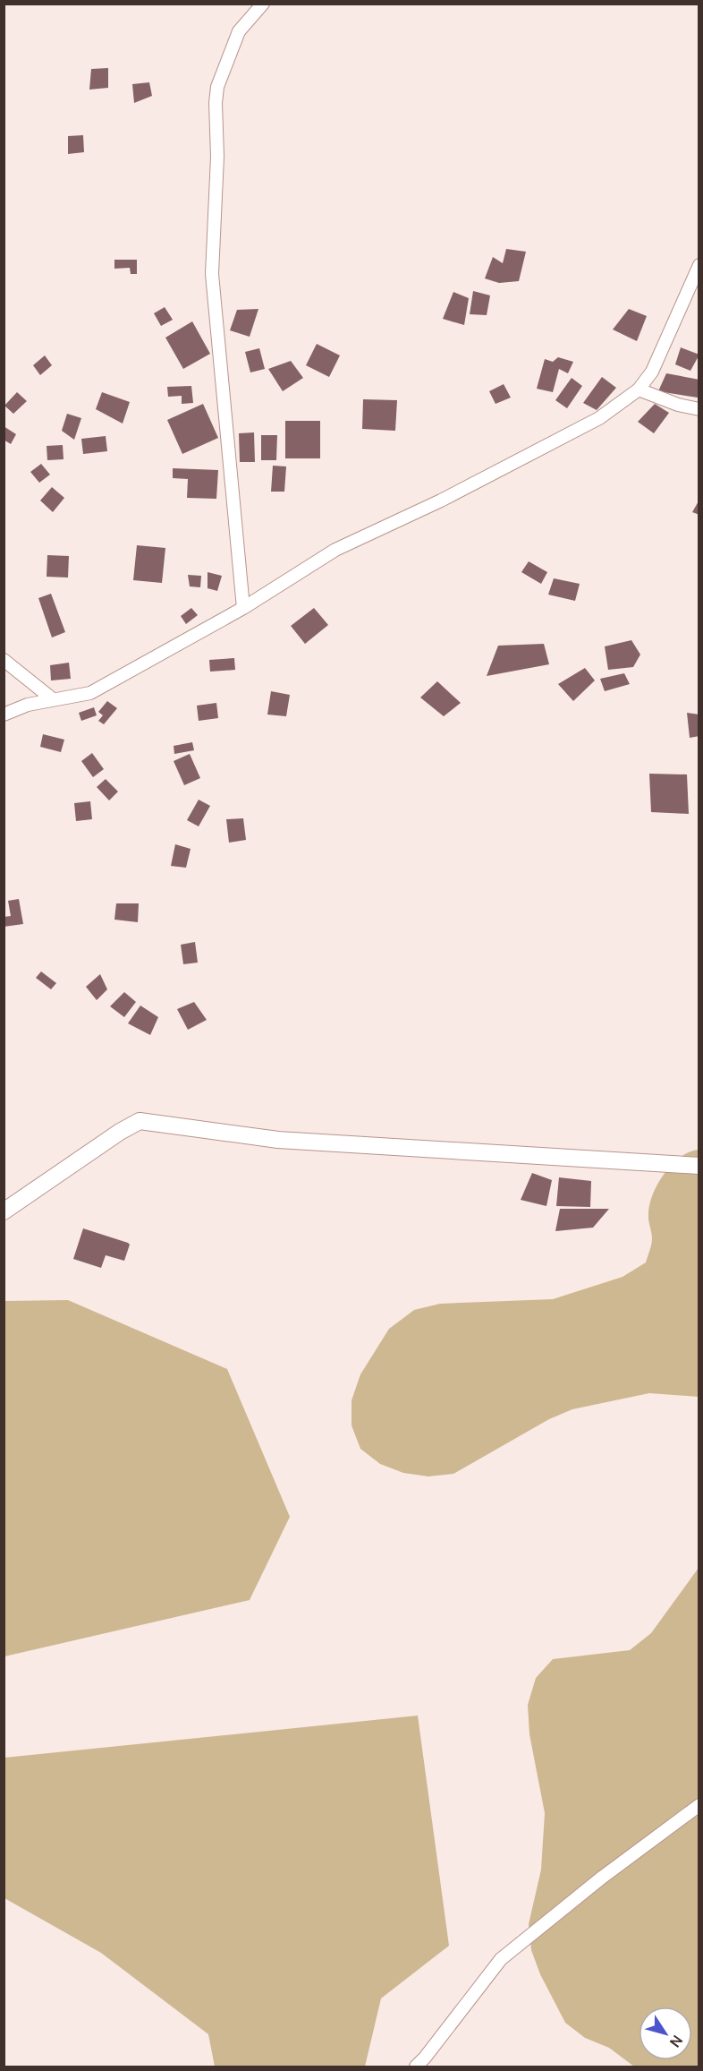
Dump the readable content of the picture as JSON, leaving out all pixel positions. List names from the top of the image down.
{
  "north": "bottom right"
}
